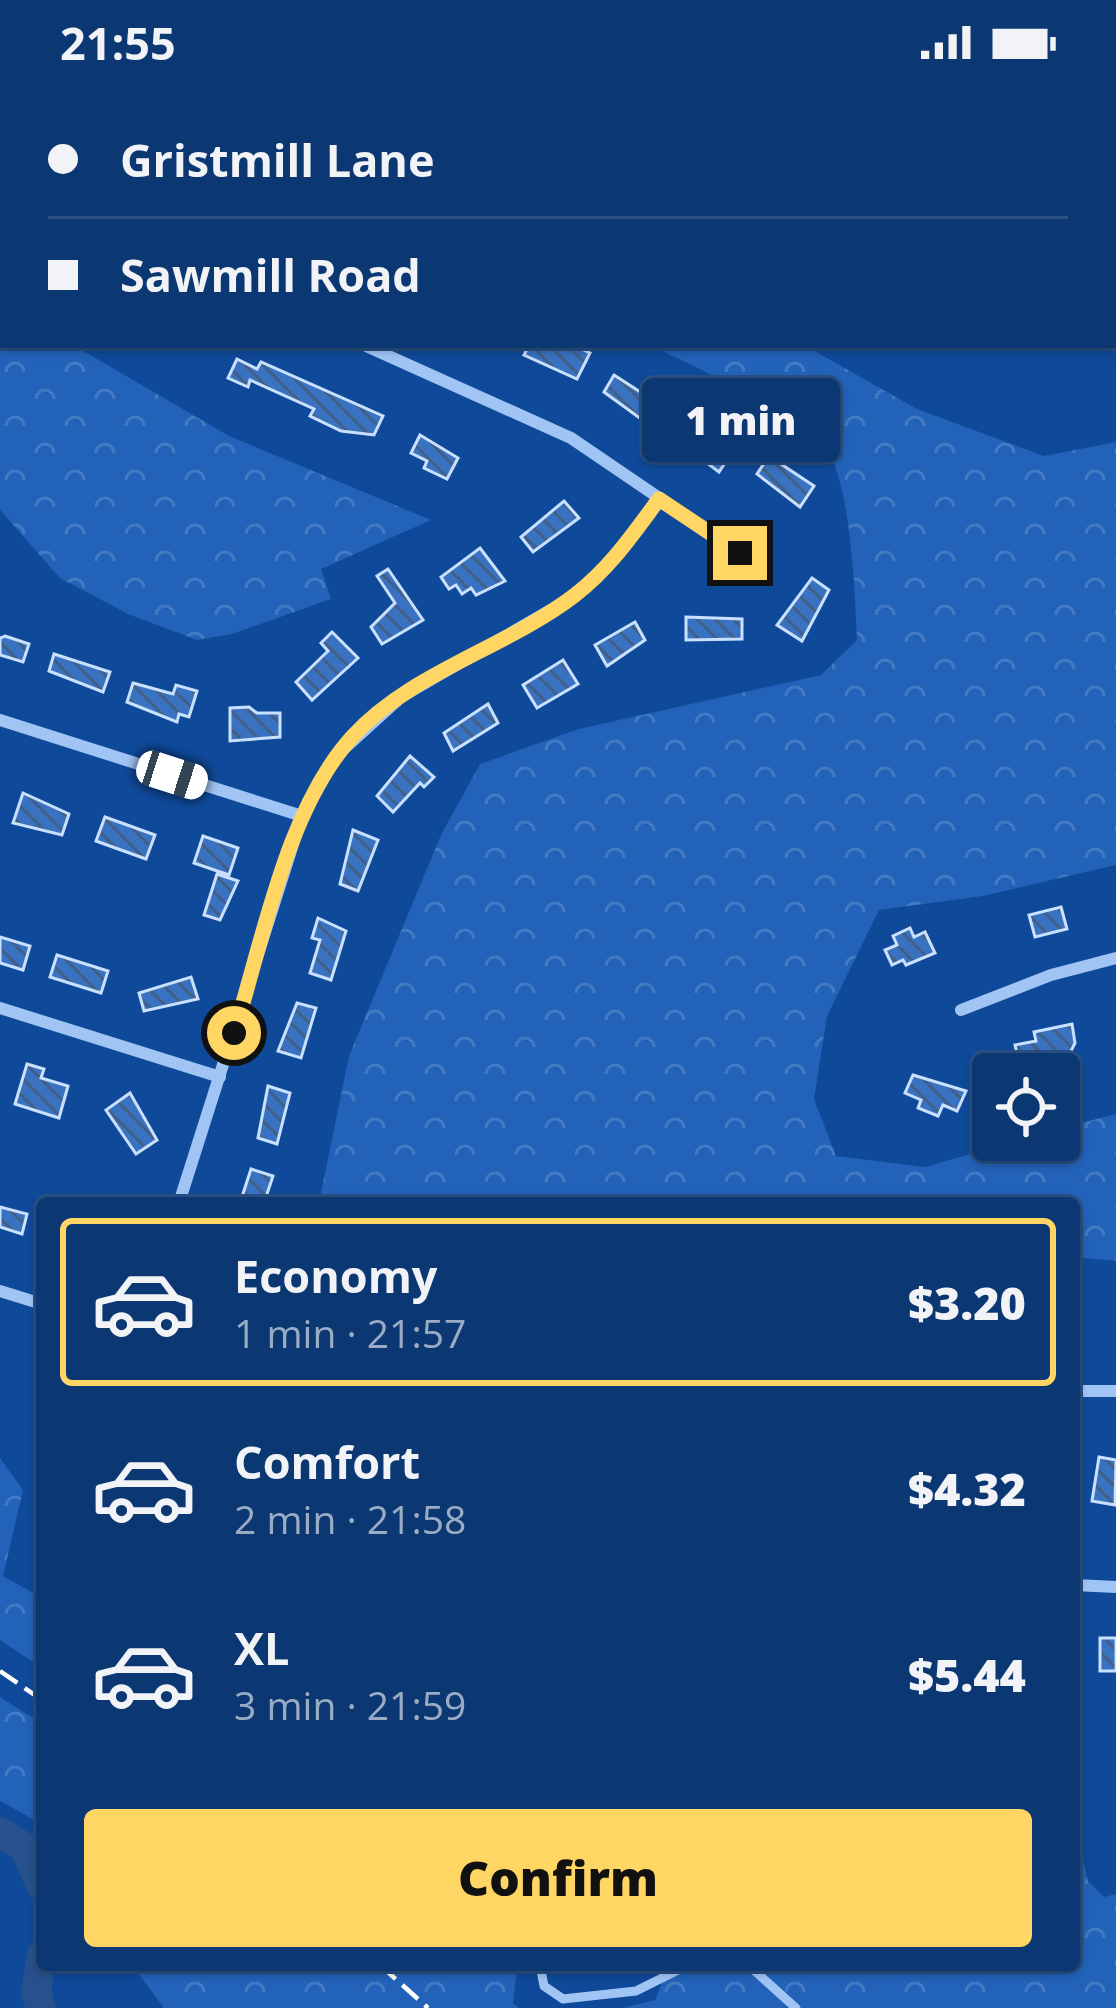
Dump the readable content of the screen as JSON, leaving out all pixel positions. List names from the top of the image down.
{
  "page": {
    "status": "21:55",
    "banner": ["Gristmill Lane", "Sawmill Road"],
    "bubble": "1 min",
    "list": [
      {
        "name": "Economy",
        "note": "1 min · 21:57",
        "value": "$3.20"
      },
      {
        "name": "Comfort",
        "note": "2 min · 21:58",
        "value": "$4.32"
      },
      {
        "name": "XL",
        "note": "3 min · 21:59",
        "value": "$5.44"
      }
    ],
    "buttons": "Confirm"
  }
}
